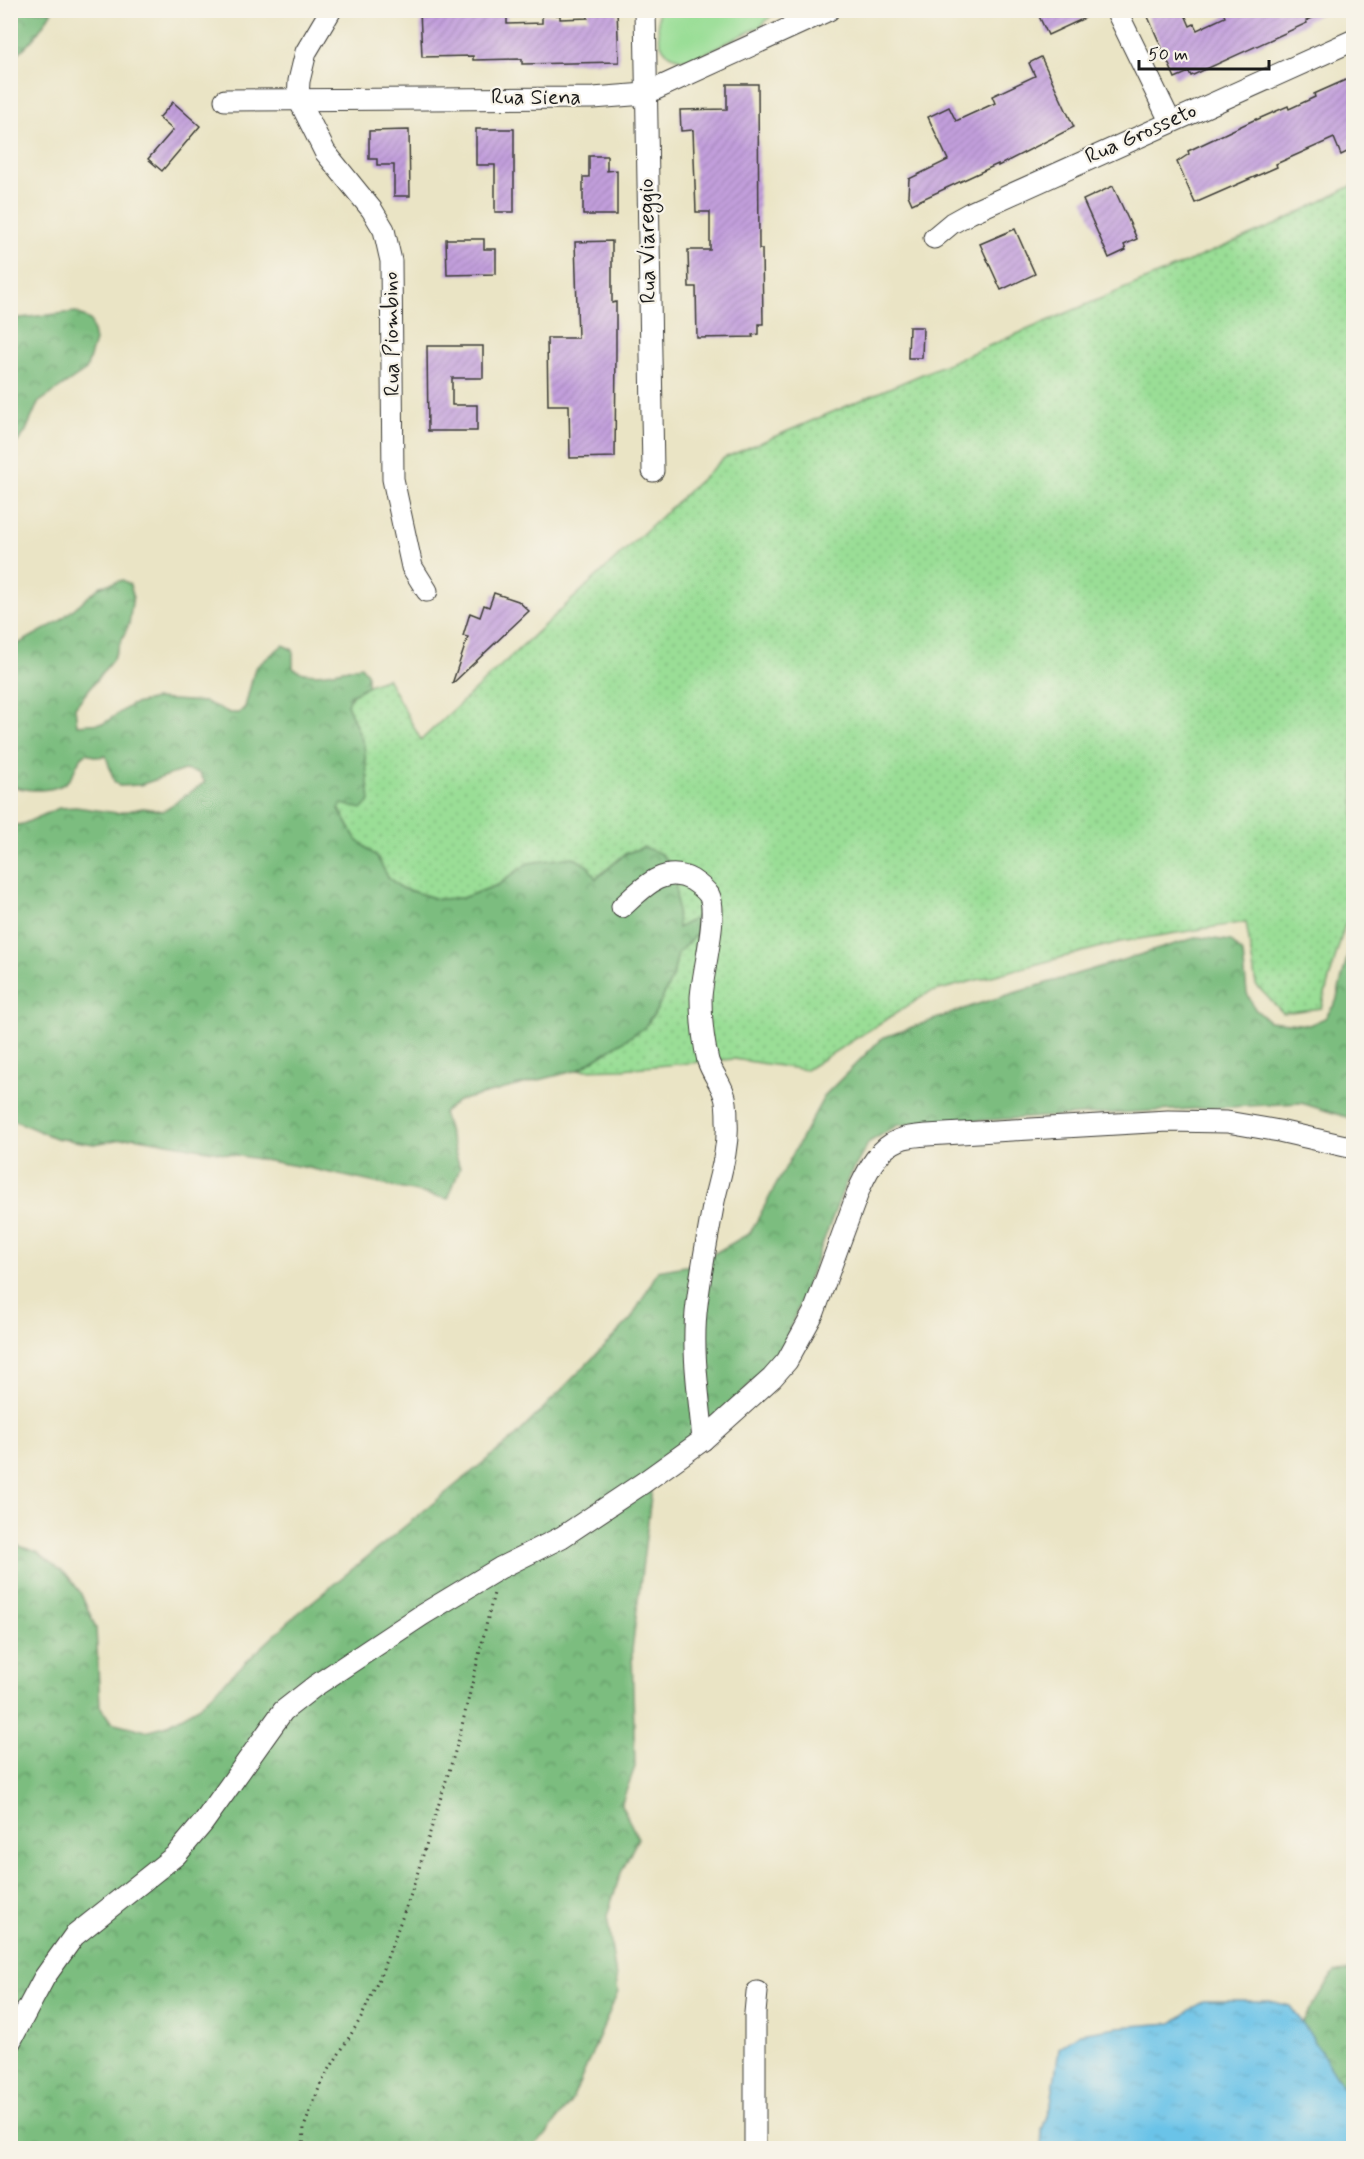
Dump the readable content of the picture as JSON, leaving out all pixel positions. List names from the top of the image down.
{
  "streets": {
    "street": [
      "Rua Siena",
      "Rua Grosseto",
      "Rua Viareggio",
      "Rua Piombino"
    ]
  },
  "crossings": [
    ["Rua Siena", "Rua Viareggio"],
    ["Rua Siena", "Rua Piombino"]
  ],
  "scale_bar": "50 m"
}
